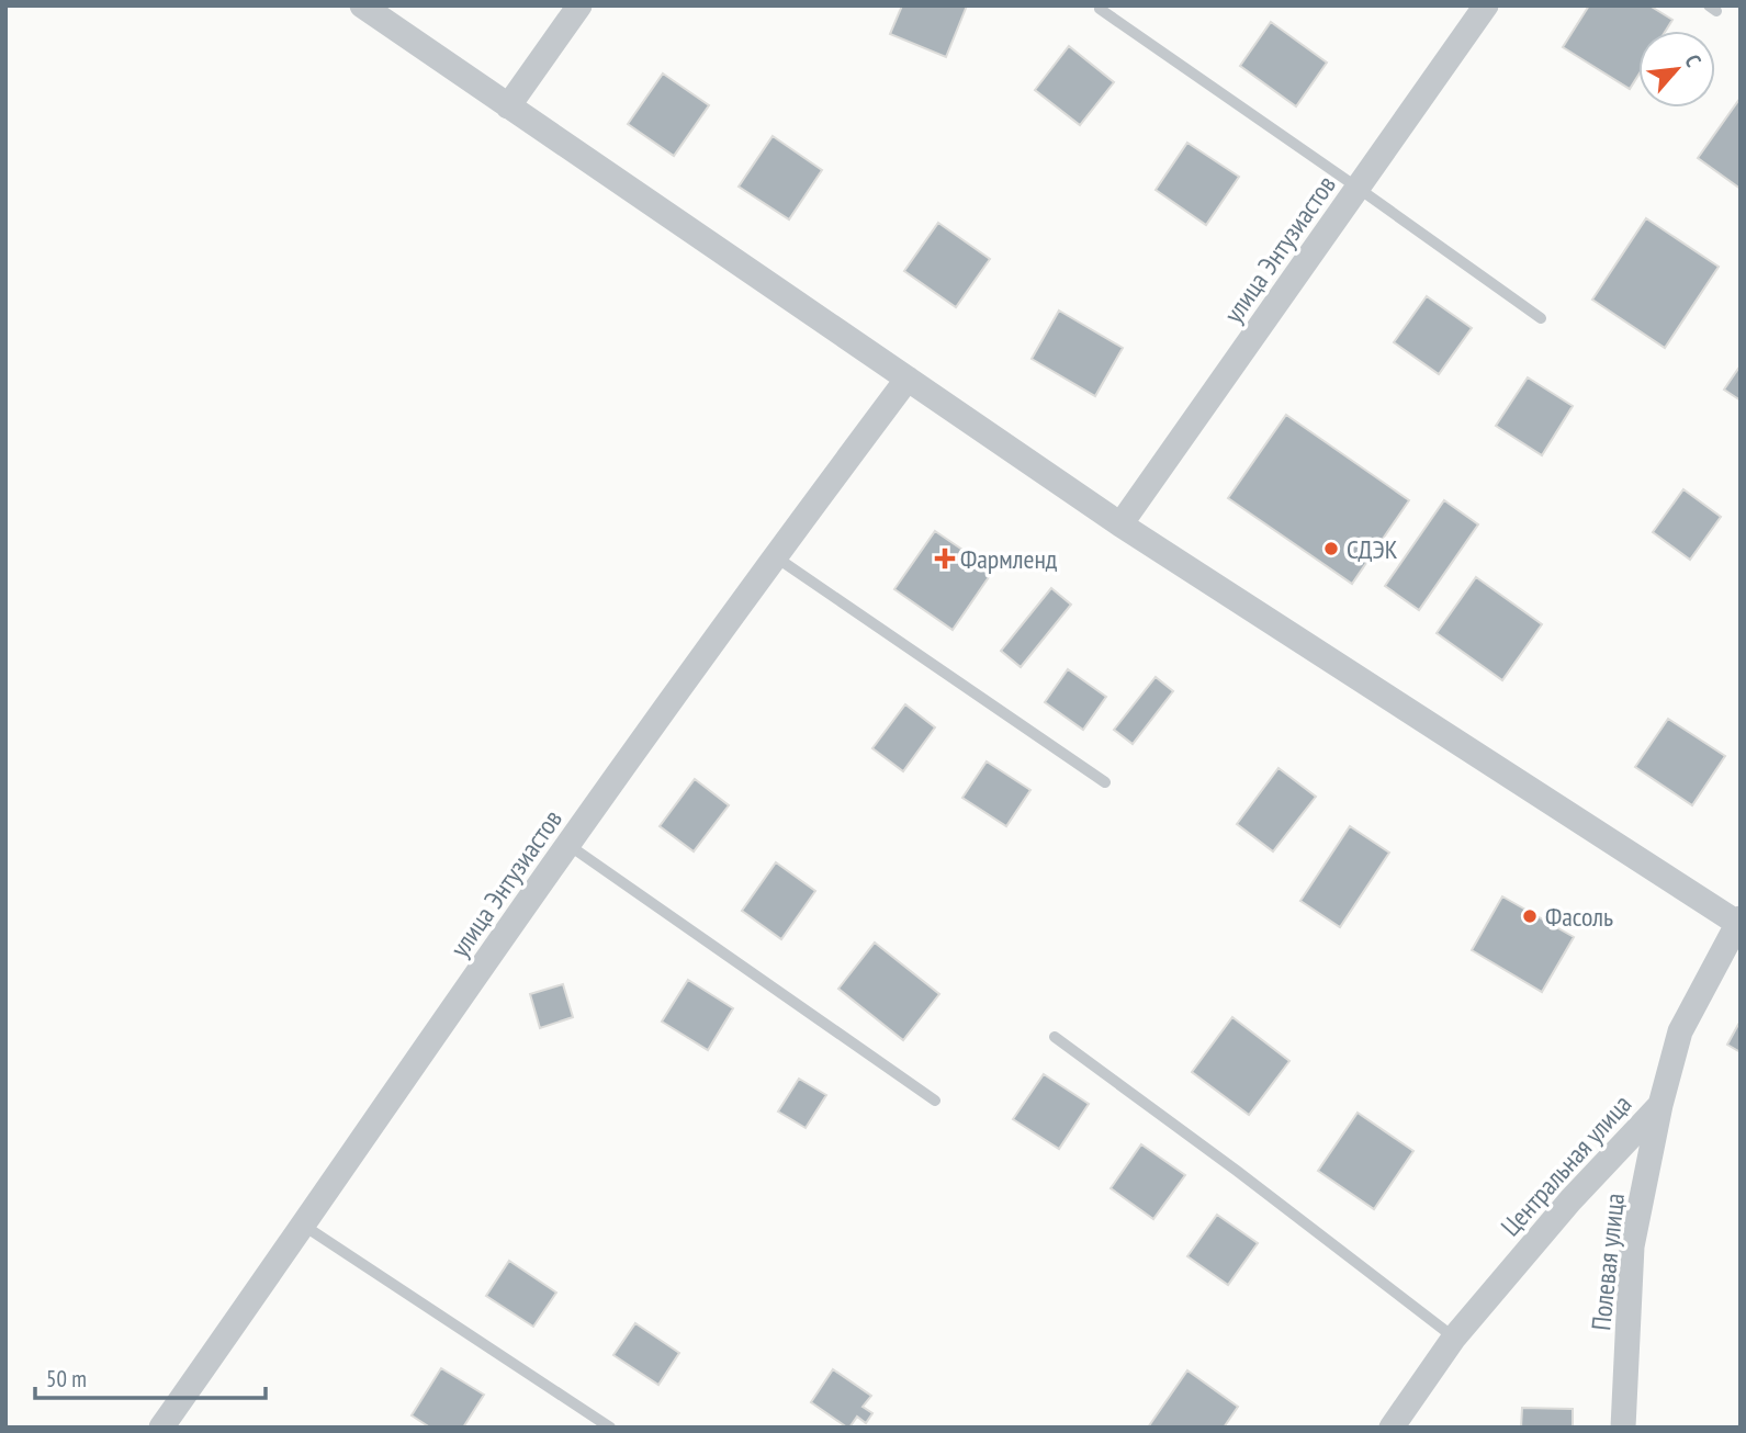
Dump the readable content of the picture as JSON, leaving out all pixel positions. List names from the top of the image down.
{
  "streets": {
    "street": ["улица Энтузиастов", "Центральная улица", "Полевая улица"]
  },
  "crossings": [
    ["Центральная улица", "Полевая улица"]
  ],
  "places": {
    "other": ["СДЭК", "Фасоль"],
    "health": ["Фармленд"]
  },
  "scale_bar": "50 m",
  "north": "top right"
}
